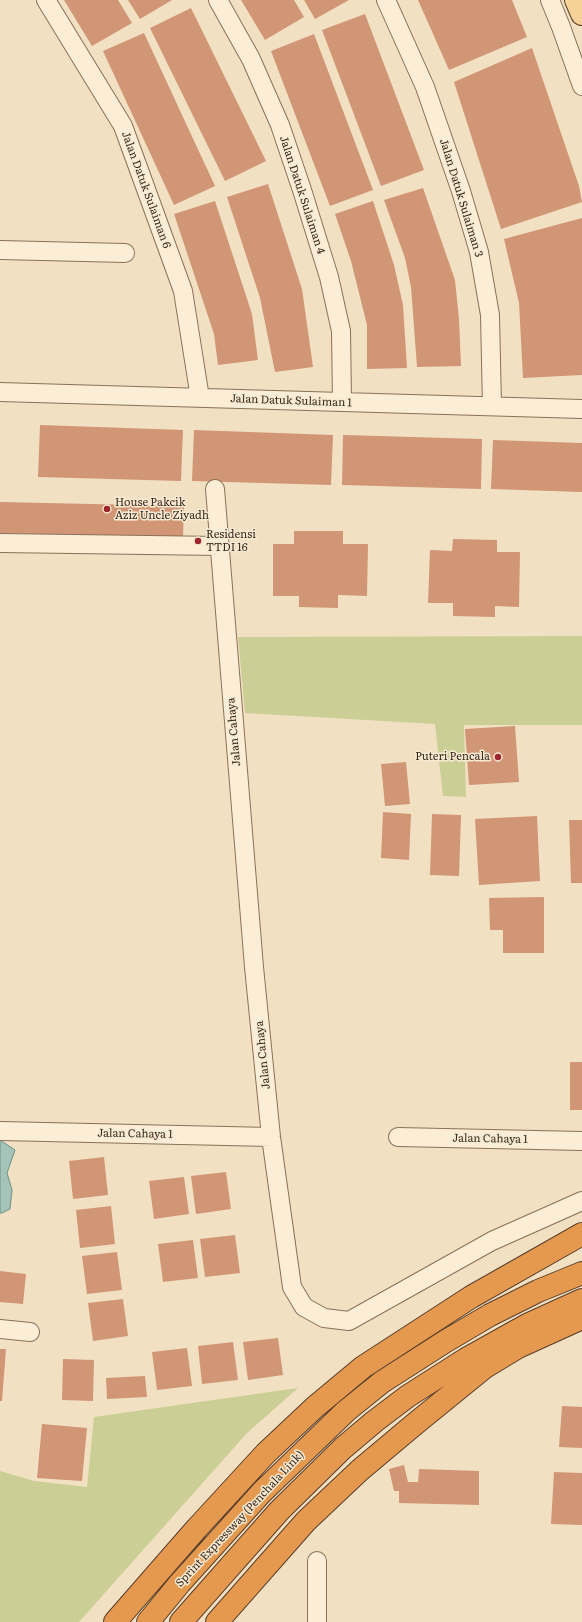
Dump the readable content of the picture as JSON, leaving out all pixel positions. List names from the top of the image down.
{
  "streets": {
    "highway": ["Sprint Expressway (Penchala Link)"],
    "street": [
      "Jalan Datuk Sulaiman 6",
      "Jalan Datuk Sulaiman 4",
      "Jalan Datuk Sulaiman 3",
      "Jalan Datuk Sulaiman 1",
      "Jalan Cahaya",
      "Jalan Cahaya 1"
    ]
  },
  "crossings": [
    ["Jalan Datuk Sulaiman 6", "Jalan Datuk Sulaiman 1"],
    ["Jalan Datuk Sulaiman 4", "Jalan Datuk Sulaiman 1"],
    ["Jalan Datuk Sulaiman 3", "Jalan Datuk Sulaiman 1"],
    ["Jalan Cahaya", "Jalan Cahaya 1"]
  ],
  "places": ["House Pakcik Aziz Uncle Ziyadh", "Residensi TTDI 16", "Puteri Pencala"]
}
